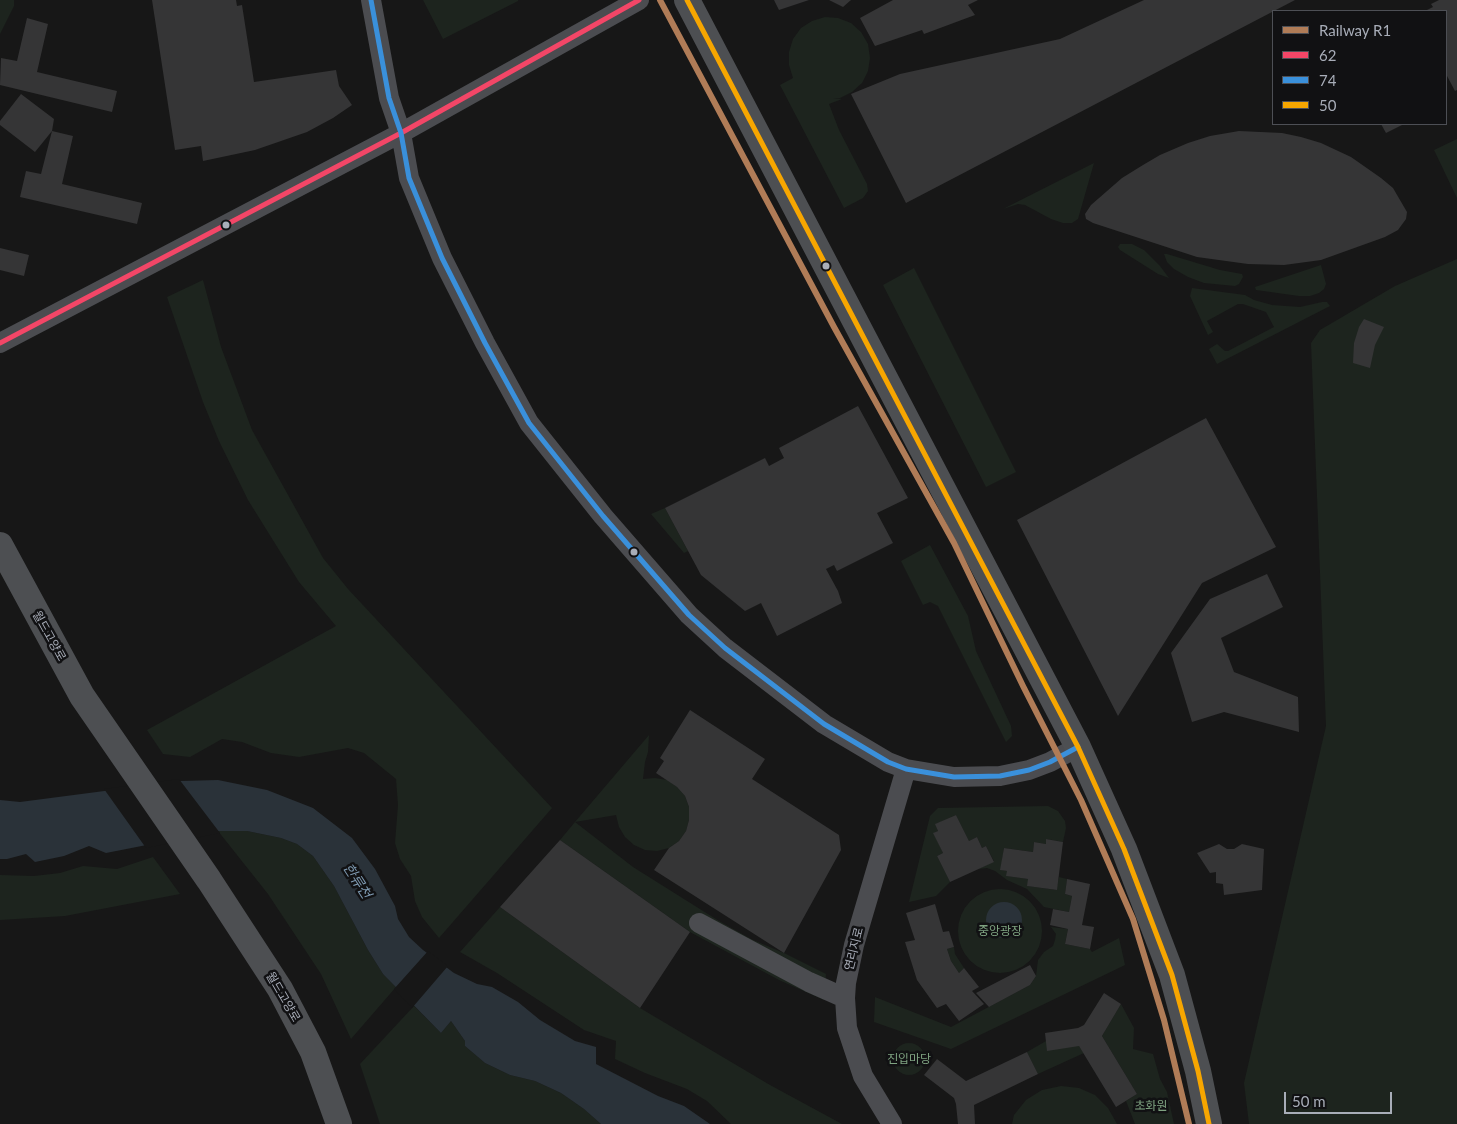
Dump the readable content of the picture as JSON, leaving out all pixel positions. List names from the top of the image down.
{
  "streets": {
    "main road": ["월드고양로"],
    "street": ["연리지로"]
  },
  "water": ["한류천"],
  "parks": ["중앙광장", "진입마당", "초화원"],
  "lines": [
    "rail line R1",
    "transit line 62",
    "transit line 74",
    "transit line 50"
  ],
  "legend": [
    "Railway R1",
    "62",
    "74",
    "50"
  ],
  "scale_bar": "50 m"
}
